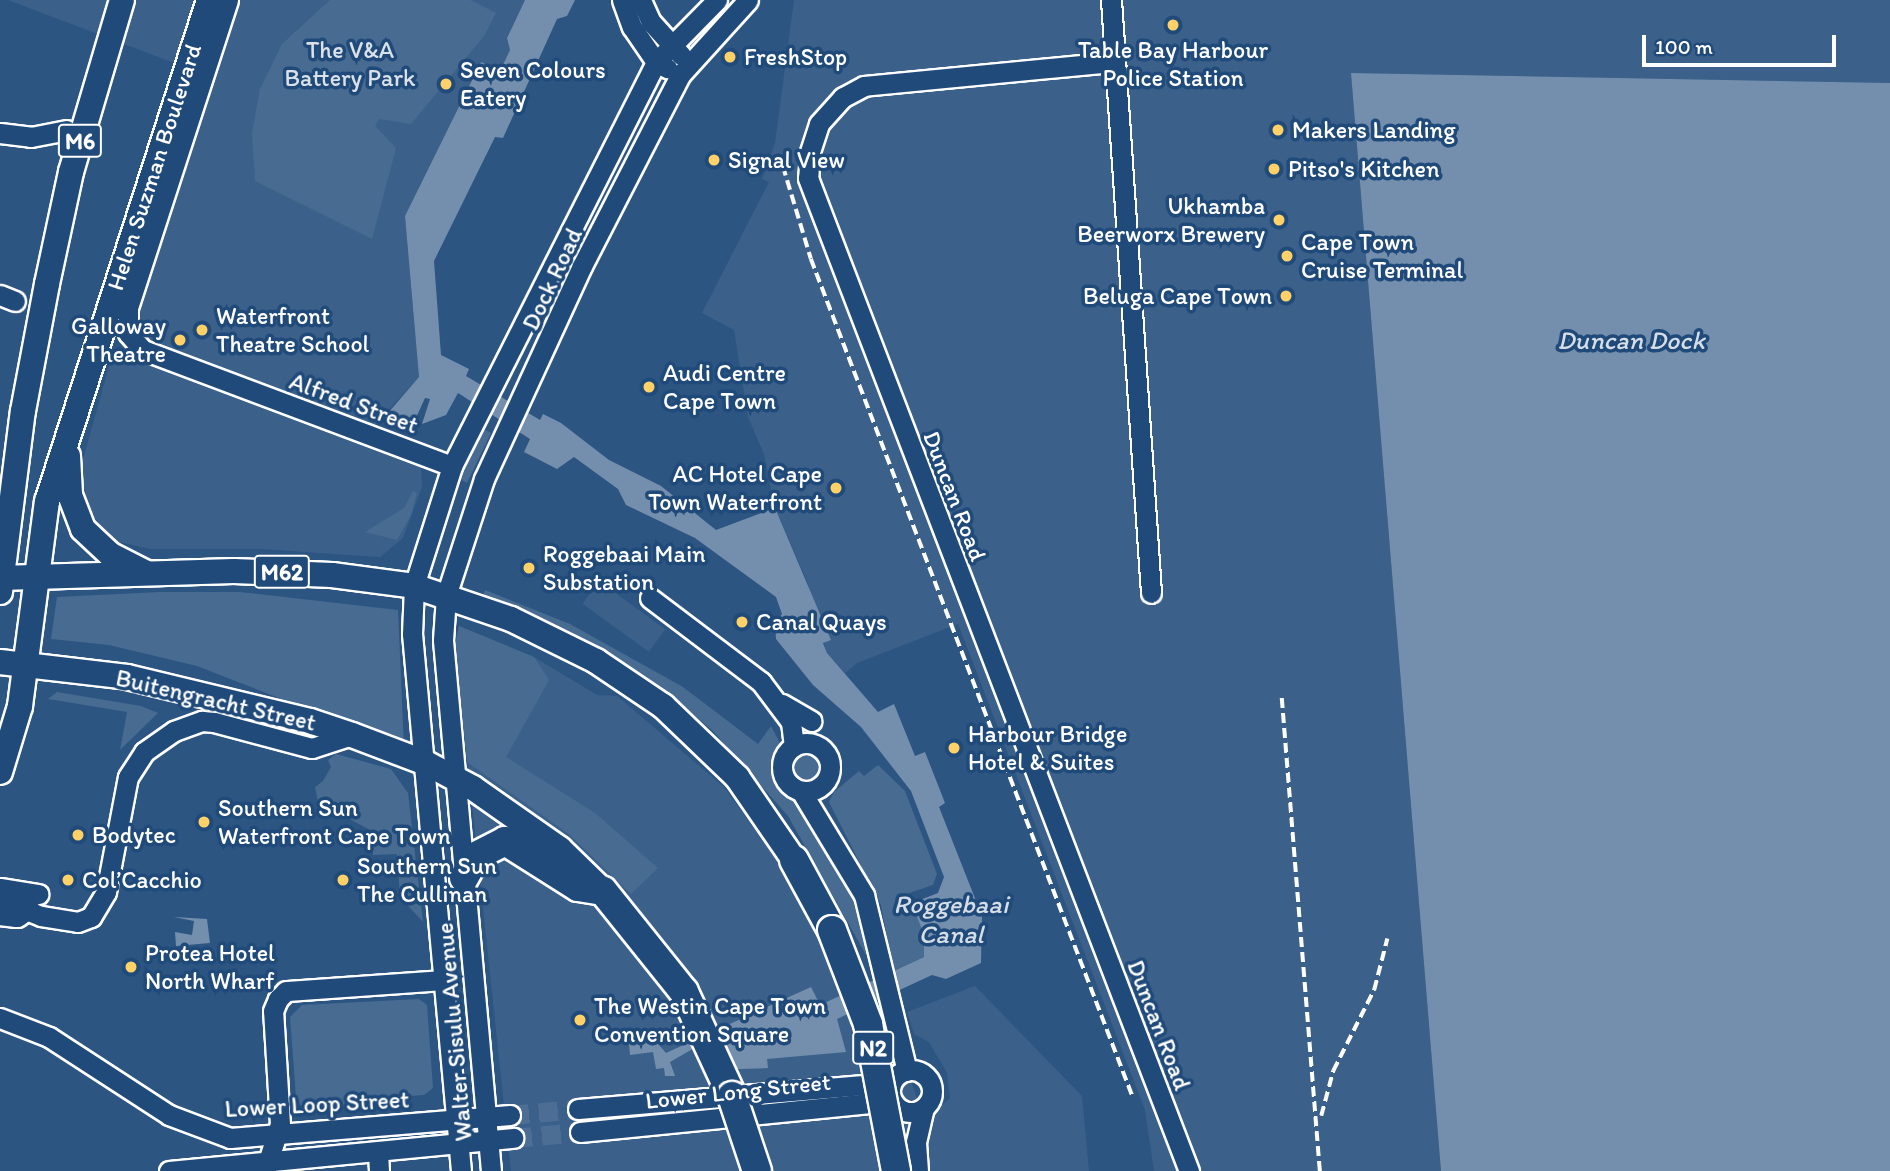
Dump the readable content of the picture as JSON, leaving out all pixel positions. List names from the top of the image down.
{
  "streets": {
    "highway": ["N2"],
    "main road": [
      "M6",
      "Helen Suzman Boulevard",
      "M62",
      "Buitengracht Street"
    ],
    "street": [
      "Dock Road",
      "Alfred Street",
      "Duncan Road",
      "Walter Sisulu Avenue",
      "Lower Long Street",
      "Lower Loop Street"
    ]
  },
  "crossings": [
    ["M6", "M62"],
    ["Helen Suzman Boulevard", "M62"],
    ["Helen Suzman Boulevard", "Buitengracht Street"],
    ["Dock Road", "Alfred Street"],
    ["Dock Road", "M62"],
    ["Dock Road", "Walter Sisulu Avenue"],
    ["Dock Road", "N2"],
    ["M62", "Walter Sisulu Avenue"],
    ["M62", "N2"],
    ["Buitengracht Street", "Walter Sisulu Avenue"],
    ["Walter Sisulu Avenue", "N2"],
    ["Walter Sisulu Avenue", "Lower Loop Street"]
  ],
  "water": ["Duncan Dock", "Roggebaai Canal"],
  "parks": ["The V&A Battery Park"],
  "places": [
    "Table Bay Harbour Police Station",
    "FreshStop",
    "Seven Colours Eatery",
    "Makers Landing",
    "Signal View",
    "Pitso's Kitchen",
    "Ukhamba Beerworx Brewery",
    "Cape Town Cruise Terminal",
    "Beluga Cape Town",
    "Waterfront Theatre School",
    "Galloway Theatre",
    "Audi Centre Cape Town",
    "AC Hotel Cape Town Waterfront",
    "Roggebaai Main Substation",
    "Canal Quays",
    "Harbour Bridge Hotel & Suites",
    "Southern Sun Waterfront Cape Town",
    "Bodytec",
    "Col’Cacchio",
    "Southern Sun The Cullinan",
    "Protea Hotel North Wharf",
    "The Westin Cape Town Convention Square"
  ],
  "scale_bar": "100 m"
}
